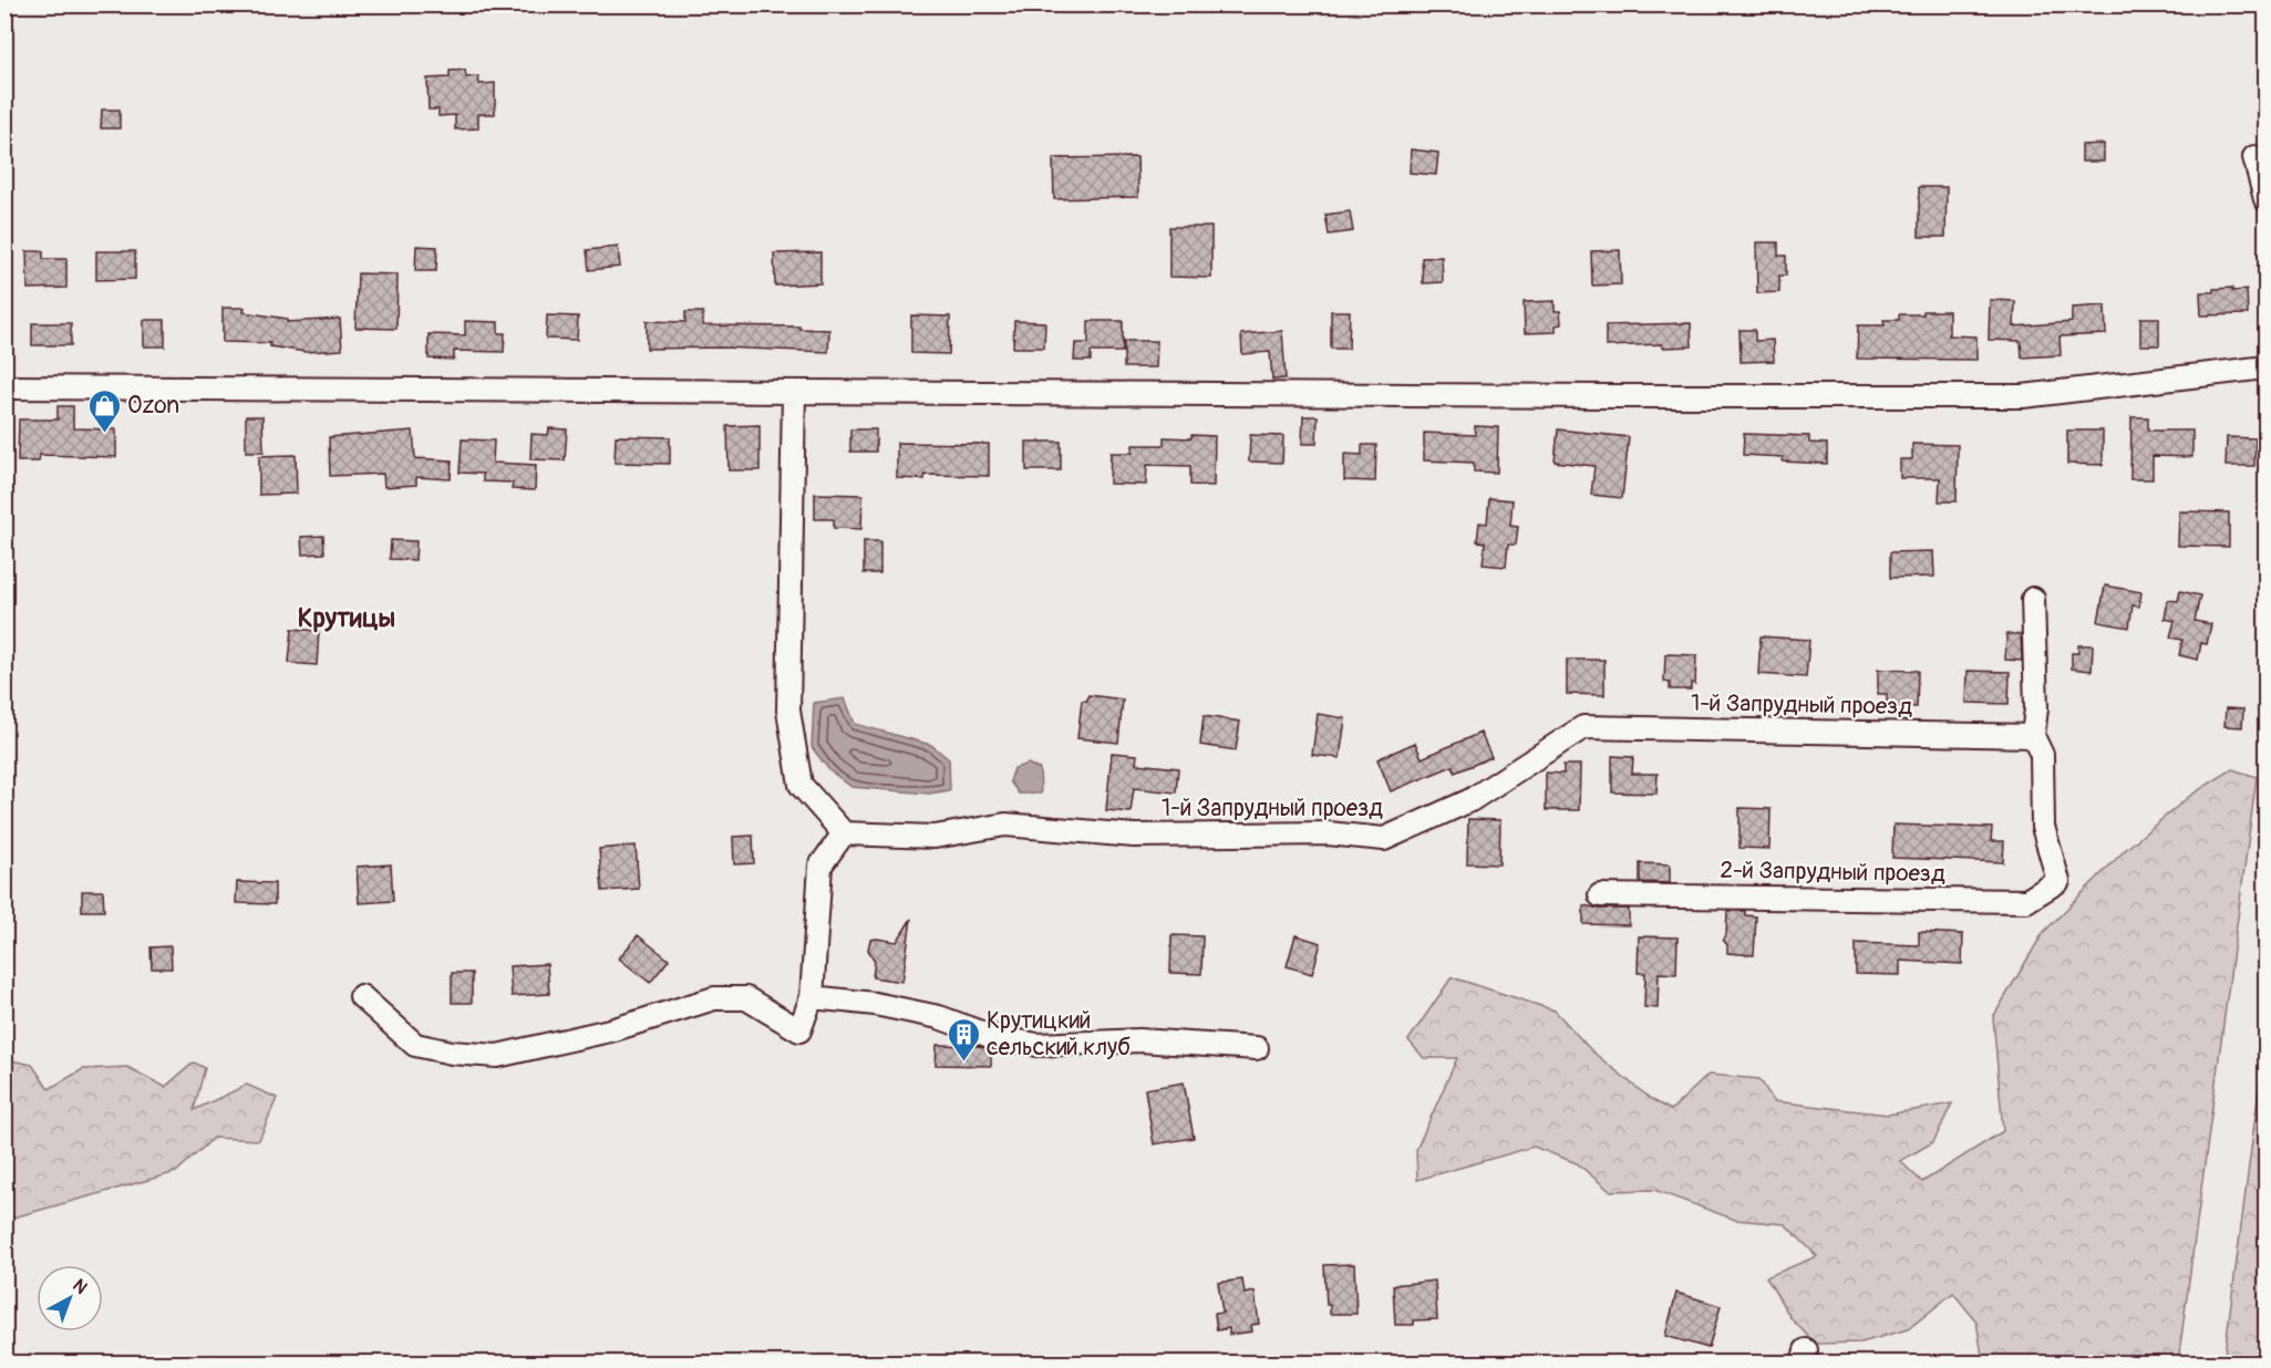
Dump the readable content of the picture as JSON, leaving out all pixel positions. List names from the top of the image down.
{
  "streets": {
    "street": ["1-й Запрудный проезд", "2-й Запрудный проезд"]
  },
  "crossings": [
    ["1-й Запрудный проезд", "2-й Запрудный проезд"]
  ],
  "districts": ["Крутицы"],
  "places": {
    "shop": ["Ozon"],
    "building": ["Крутицкий сельский клуб"]
  },
  "north": "top right"
}
